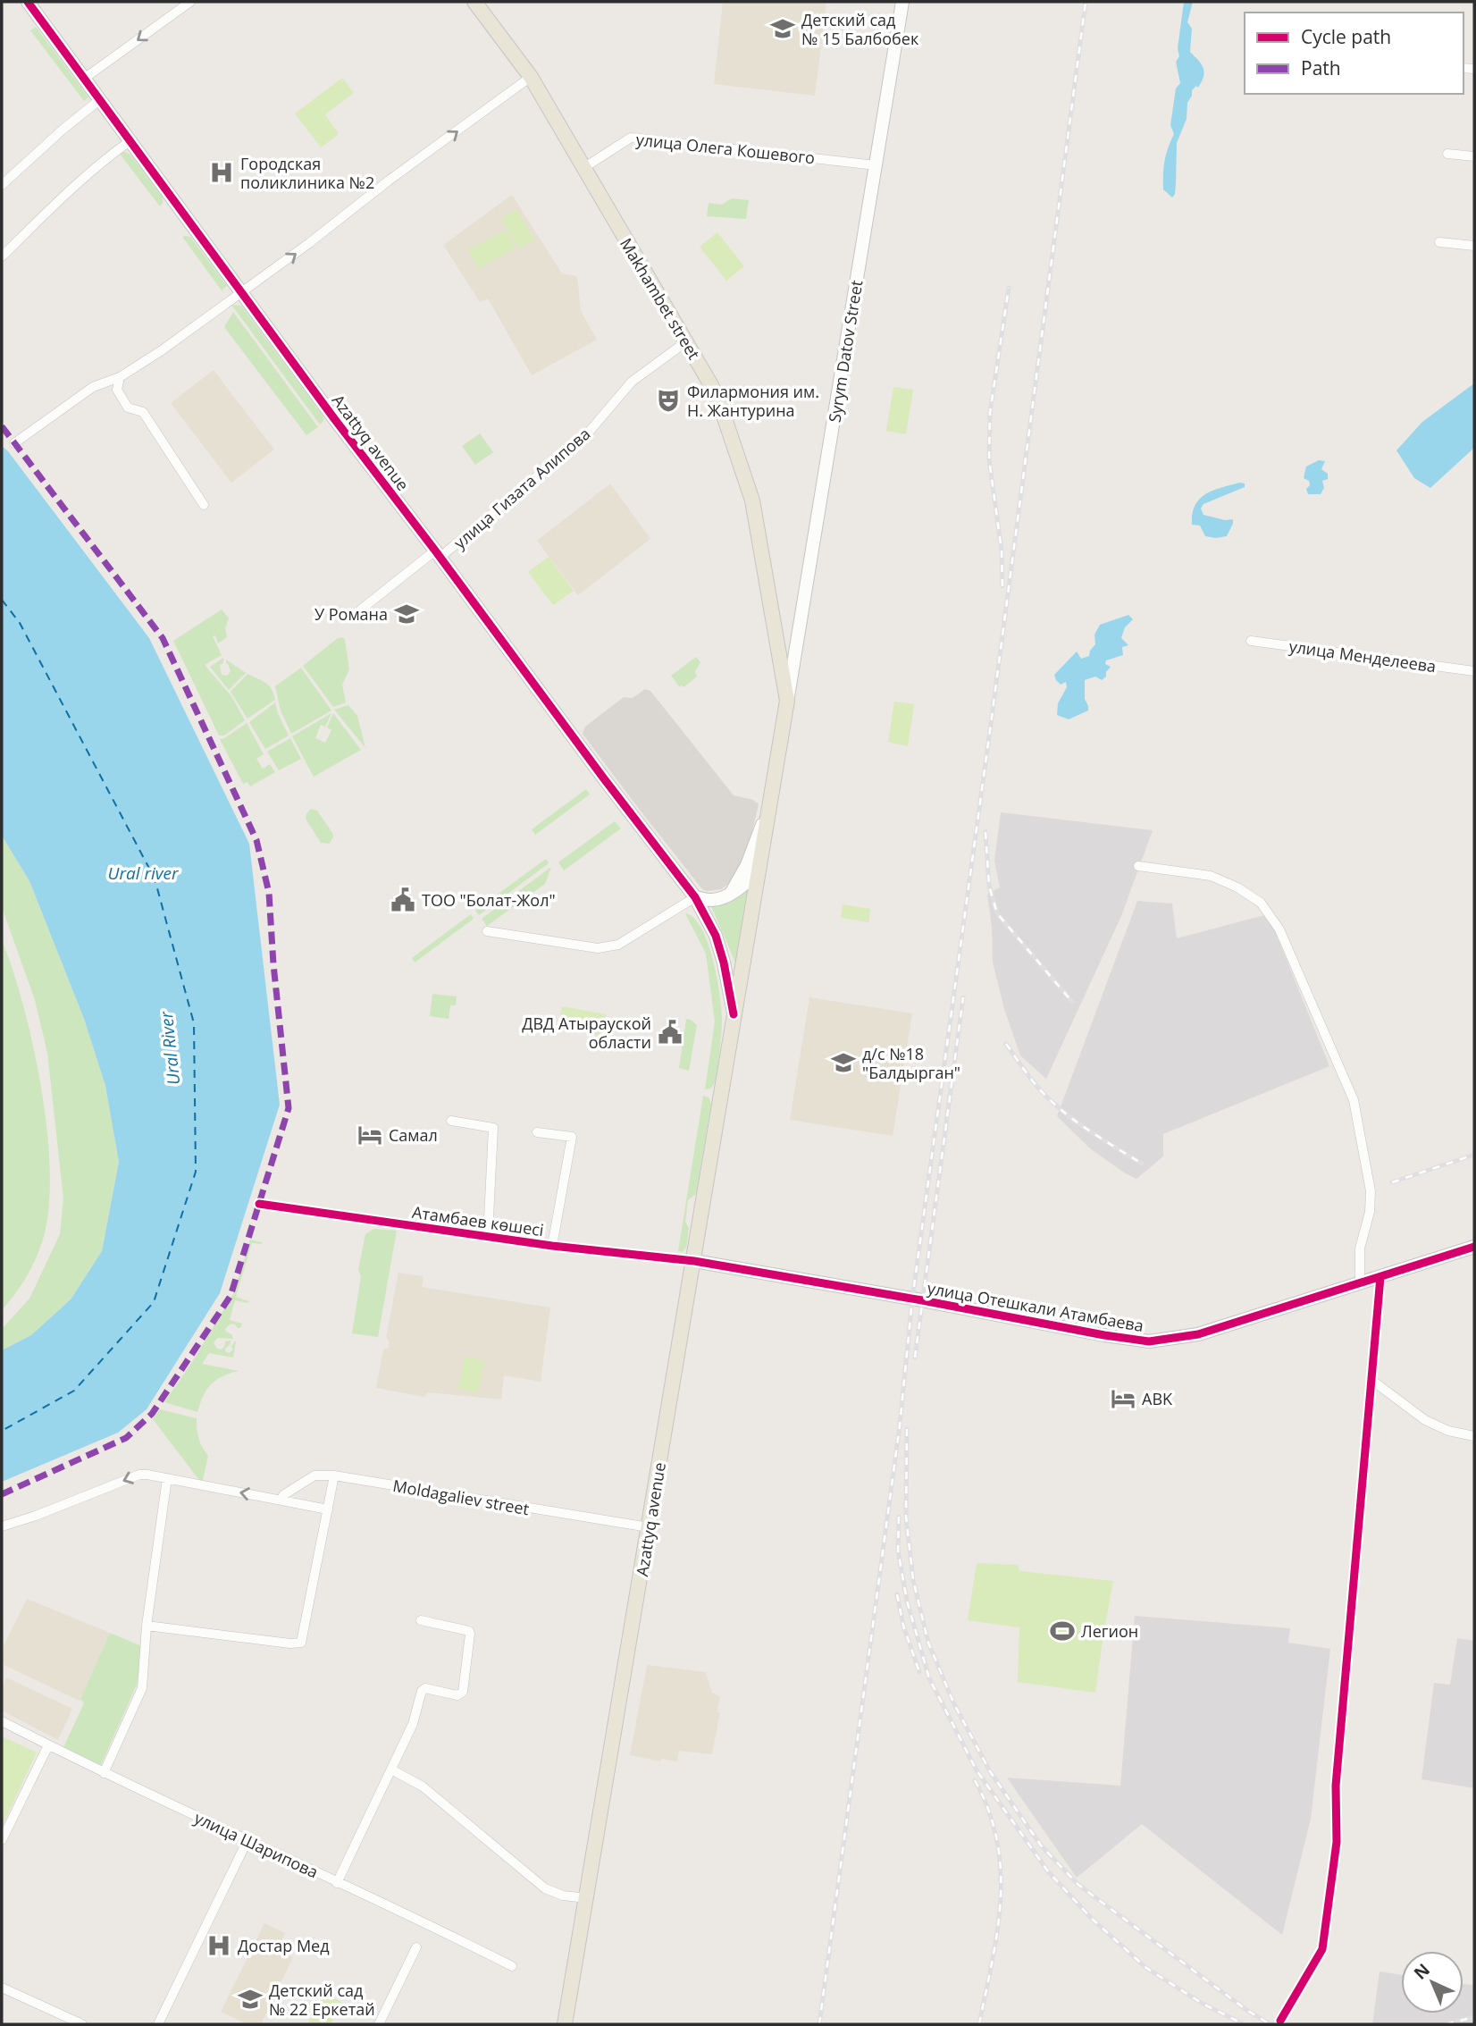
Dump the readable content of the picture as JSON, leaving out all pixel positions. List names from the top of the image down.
{
  "streets": {
    "main road": ["Makhambet street", "Azattyq avenue"],
    "street": [
      "улица Олега Кошевого",
      "Syrym Datov Street",
      "улица Гизата Алипова",
      "улица Менделеева",
      "Атамбаев көшесі",
      "улица Отешкали Атамбаева",
      "Moldagaliev street",
      "улица Шарипова"
    ]
  },
  "crossings": [
    ["улица Олега Кошевого", "Makhambet street"],
    ["улица Олега Кошевого", "Syrym Datov Street"],
    ["Makhambet street", "Syrym Datov Street"],
    ["Makhambet street", "Azattyq avenue"],
    ["Makhambet street", "улица Гизата Алипова"],
    ["Azattyq avenue", "улица Гизата Алипова"],
    ["Azattyq avenue", "Атамбаев көшесі"],
    ["Azattyq avenue", "улица Отешкали Атамбаева"],
    ["Azattyq avenue", "Moldagaliev street"],
    ["Атамбаев көшесі", "улица Отешкали Атамбаева"]
  ],
  "water": ["Ural river", "Ural River"],
  "places": {
    "school or university": [
      "Детский сад № 15 Балбобек",
      "У Романа",
      "д/с №18 \"Балдырган\"",
      "Детский сад № 22 Еркетай"
    ],
    "hospital": ["Городская поликлиника №2", "Достар Мед"],
    "theatre": ["Филармония им. Н. Жантурина"],
    "public building": ["ТОО \"Болат-Жол\"", "ДВД Атырауской области"],
    "hotel": ["Самал", "ABK"],
    "sports": ["Легион"]
  },
  "legend": ["Cycle path", "Path"],
  "north": "top left"
}
